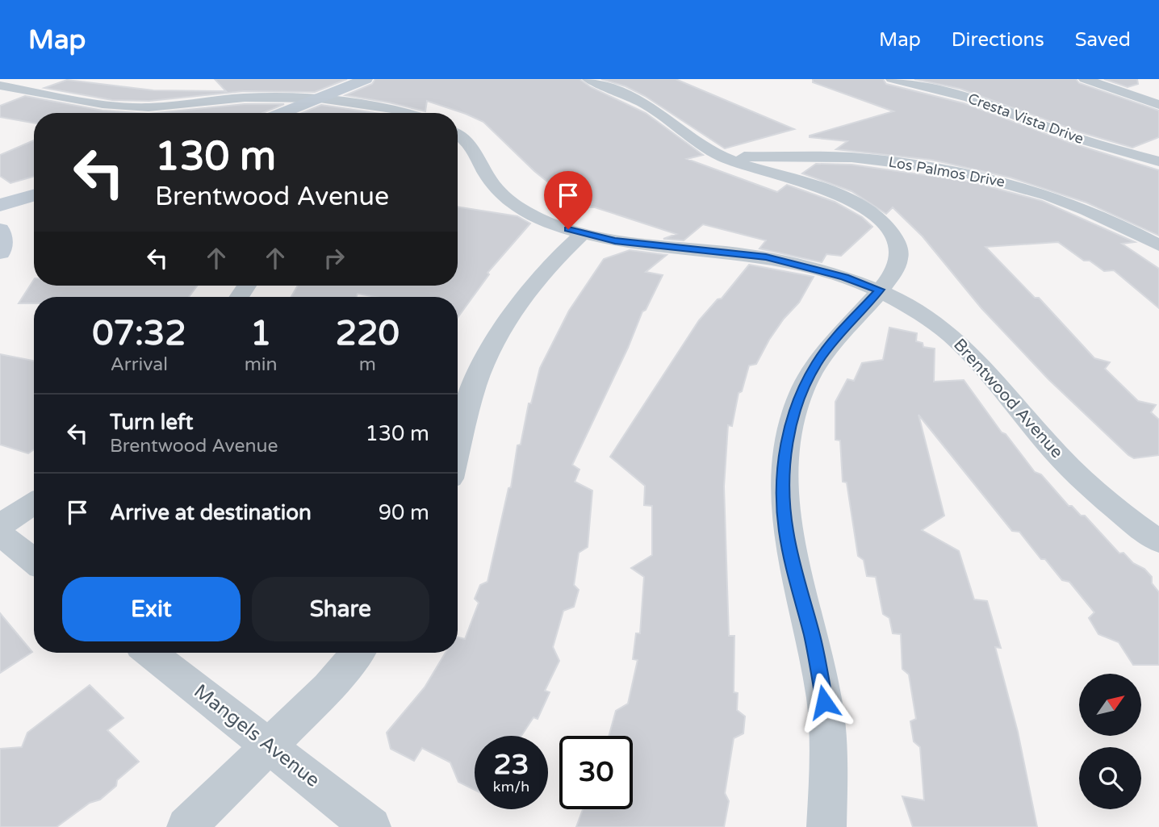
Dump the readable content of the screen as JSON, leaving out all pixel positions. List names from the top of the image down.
{
  "streets": {
    "street": [
      "Cresta Vista Drive",
      "Los Palmos Drive",
      "Brentwood Avenue",
      "Mangels Avenue"
    ]
  },
  "north": "top right",
  "page": {
    "header": "Map",
    "nav": ["Map", "Directions", "Saved"],
    "turn": ["130 m", "Brentwood Avenue"],
    "eta": [
      "07:32",
      "Arrival",
      "1",
      "min",
      "220",
      "m"
    ],
    "list": [
      {
        "name": "Turn left",
        "note": "Brentwood Avenue",
        "value": "130 m"
      },
      {
        "name": "Arrive at destination",
        "value": "90 m"
      }
    ],
    "buttons": ["Exit", "Share"],
    "speed": "23 km/h",
    "limit": "30"
  }
}
